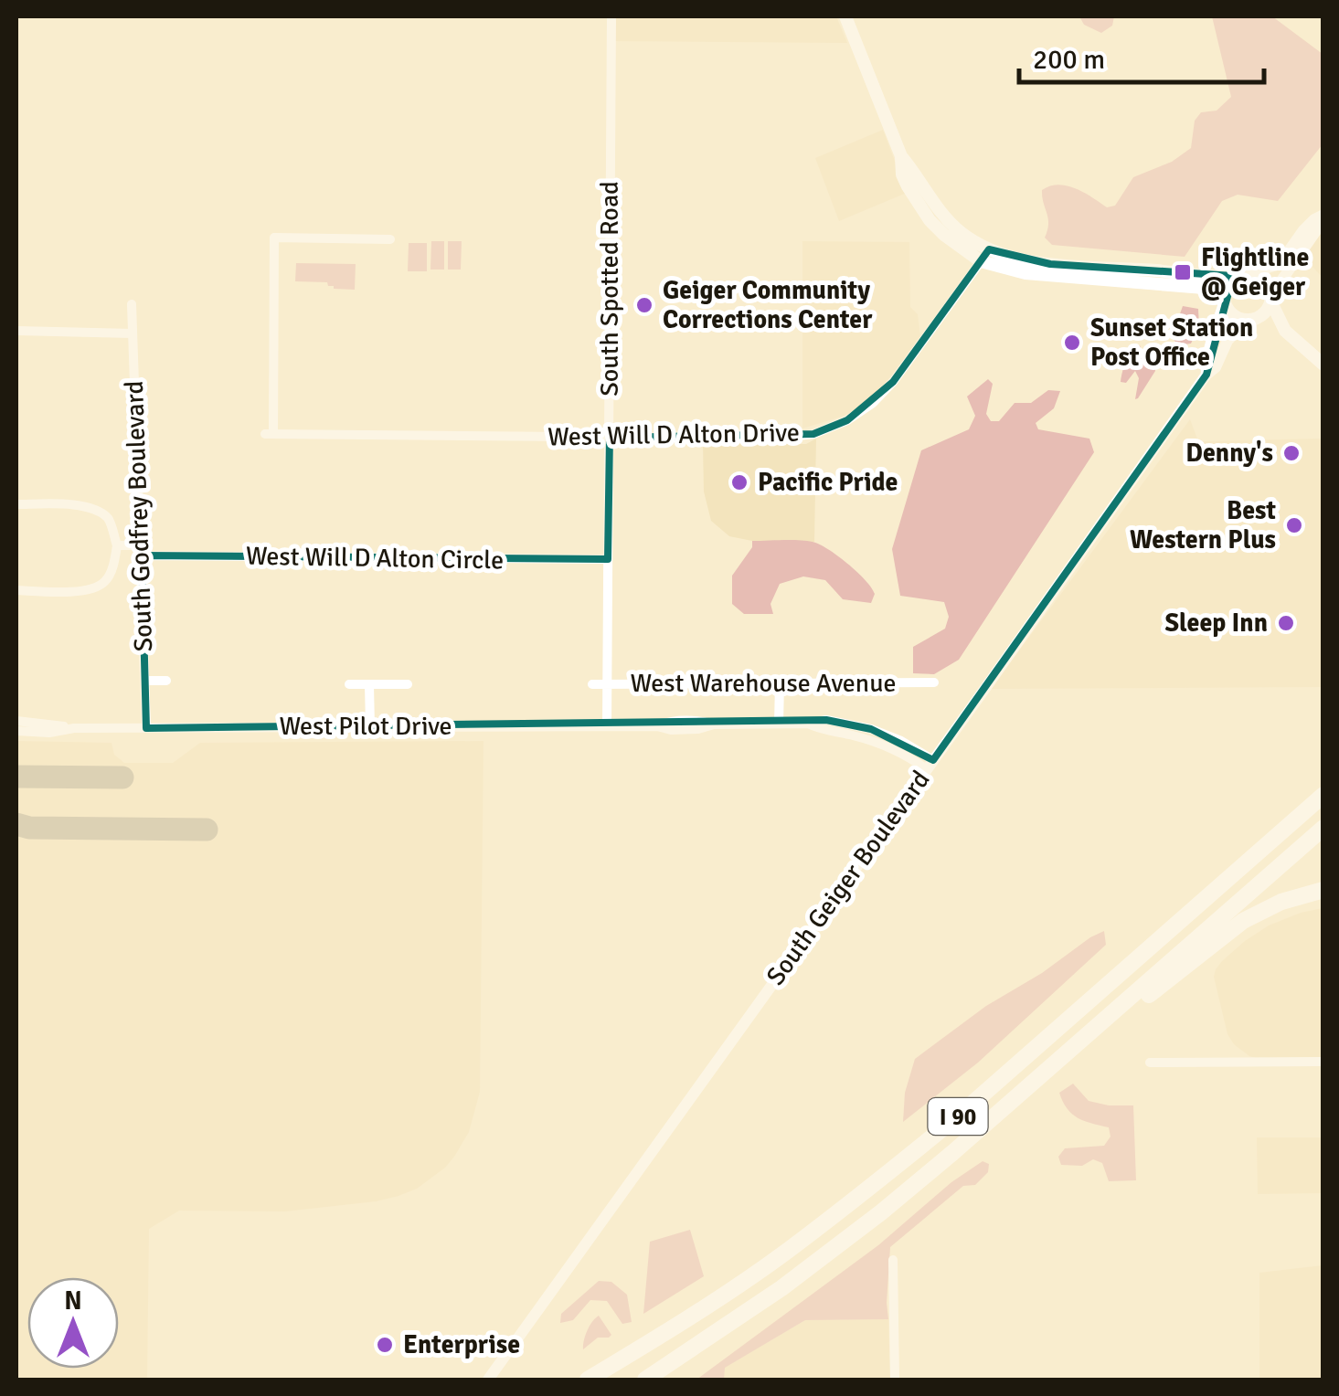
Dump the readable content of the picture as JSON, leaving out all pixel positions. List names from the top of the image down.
{
  "streets": {
    "highway": ["I 90"],
    "street": [
      "South Spotted Road",
      "West Will D Alton Drive",
      "South Godfrey Boulevard",
      "West Will D Alton Circle",
      "West Warehouse Avenue",
      "West Pilot Drive",
      "South Geiger Boulevard"
    ]
  },
  "crossings": [
    ["South Spotted Road", "West Will D Alton Drive"],
    ["South Spotted Road", "West Will D Alton Circle"],
    ["South Spotted Road", "West Warehouse Avenue"],
    ["South Spotted Road", "West Pilot Drive"],
    ["South Godfrey Boulevard", "West Will D Alton Circle"],
    ["South Godfrey Boulevard", "West Pilot Drive"],
    ["West Pilot Drive", "South Geiger Boulevard"]
  ],
  "places": {
    "transit": ["Flightline @ Geiger"],
    "other": [
      "Geiger Community Corrections Center",
      "Sunset Station Post Office",
      "Denny's",
      "Pacific Pride",
      "Best Western Plus",
      "Sleep Inn",
      "Enterprise"
    ]
  },
  "scale_bar": "200 m",
  "north": "top"
}
